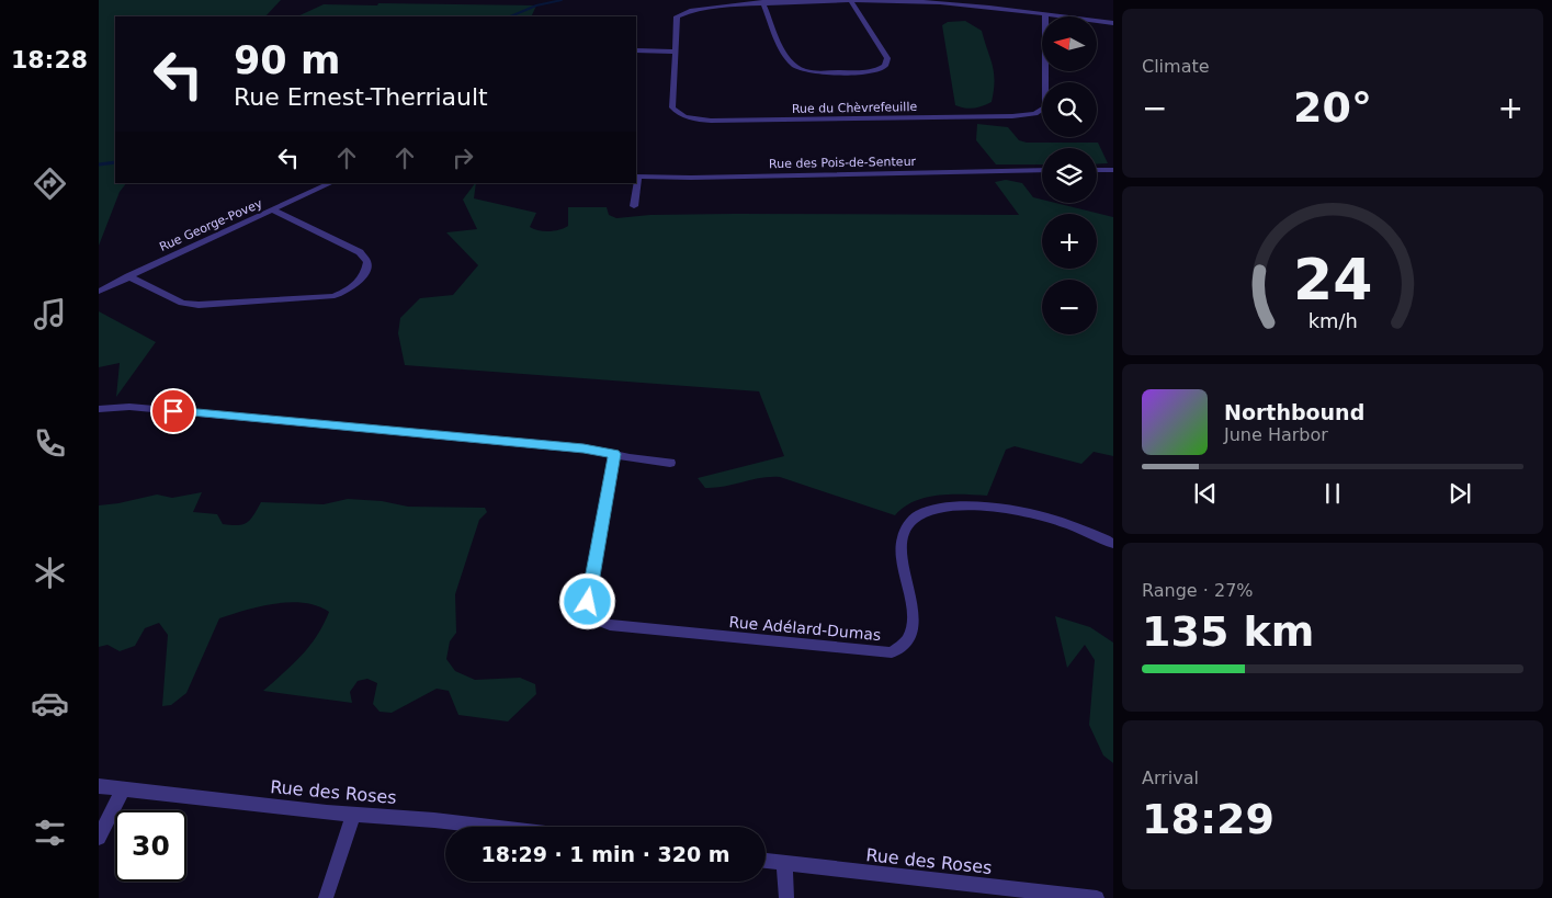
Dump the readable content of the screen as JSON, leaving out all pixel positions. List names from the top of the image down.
{
  "streets": {
    "street": [
      "Rue du Chèvrefeuille",
      "Rue des Pois-de-Senteur",
      "Rue George-Povey",
      "Rue Adélard-Dumas",
      "Rue des Roses"
    ]
  },
  "north": "left",
  "page": {
    "tabs": "18:28",
    "tile": [
      "Climate",
      ["Range · 27%", "135 km"],
      ["Arrival", "18:29"]
    ],
    "map_buttons": ["+", "−"],
    "turn": ["90 m", "Rue Ernest-Therriault"],
    "heat": ["−", "20°", "+"],
    "song": ["Northbound", "June Harbor"],
    "limit": "30",
    "trip": "18:29 · 1 min · 320 m",
    "gauge": ["24", "km/h"]
  }
}
